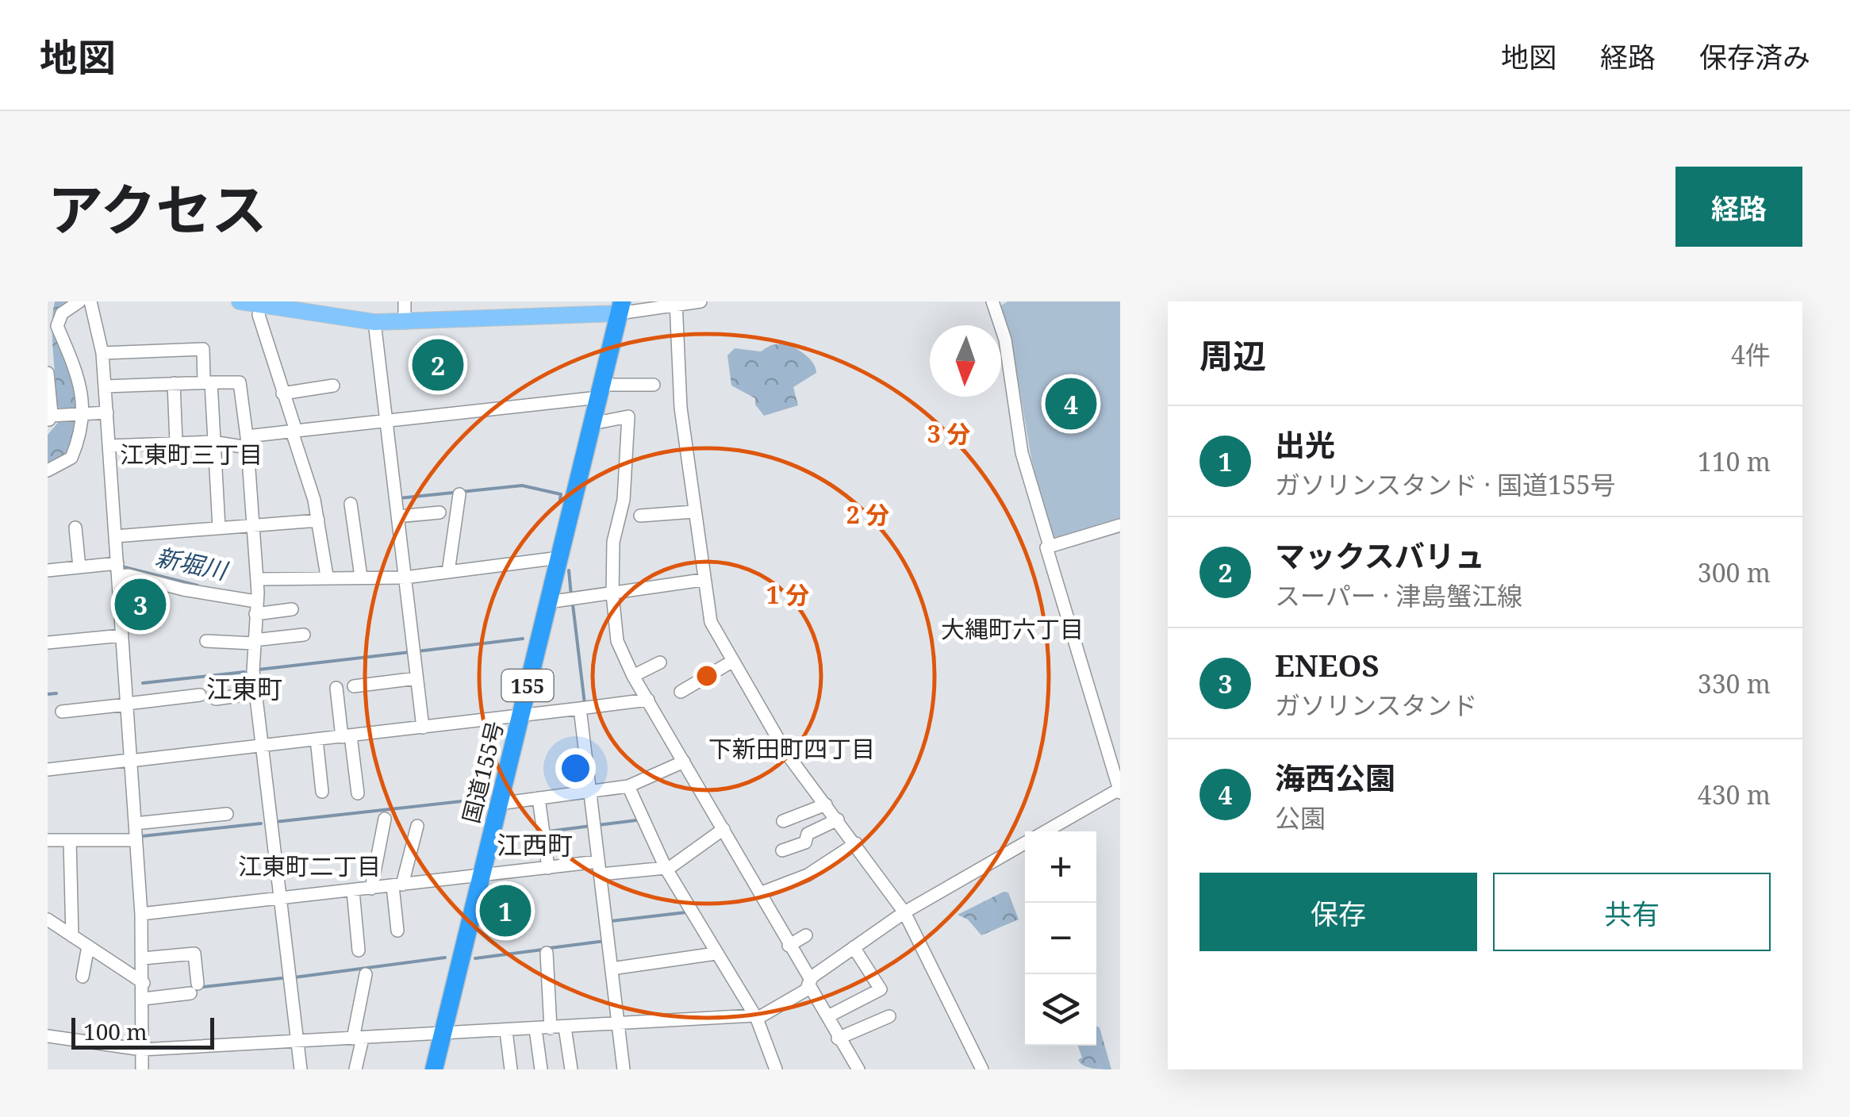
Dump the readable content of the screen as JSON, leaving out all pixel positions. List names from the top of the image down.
{
  "streets": {
    "highway": ["155", "国道155号"]
  },
  "districts": [
    "江東町三丁目",
    "大縄町六丁目",
    "江東町",
    "下新田町四丁目",
    "江西町",
    "江東町二丁目"
  ],
  "water": ["新堀川"],
  "scale_bar": "100 m",
  "north": "bottom",
  "page": {
    "header": "地図",
    "nav": ["地図", "経路", "保存済み"],
    "title": "アクセス",
    "buttons": [
      "経路",
      ["保存", "共有"]
    ],
    "heading": ["周辺", "4件"],
    "pins": [
      "2",
      "4",
      "3",
      "1"
    ],
    "list": [
      {
        "mark": "1",
        "name": "出光",
        "note": "ガソリンスタンド · 国道155号",
        "value": "110 m"
      },
      {
        "mark": "2",
        "name": "マックスバリュ",
        "note": "スーパー · 津島蟹江線",
        "value": "300 m"
      },
      {
        "mark": "3",
        "name": "ENEOS",
        "note": "ガソリンスタンド",
        "value": "330 m"
      },
      {
        "mark": "4",
        "name": "海西公園",
        "note": "公園",
        "value": "430 m"
      }
    ],
    "map_buttons": ["+", "−"],
    "scale": "100 m"
  },
  "rings": ["3 分", "2 分", "1 分"]
}
